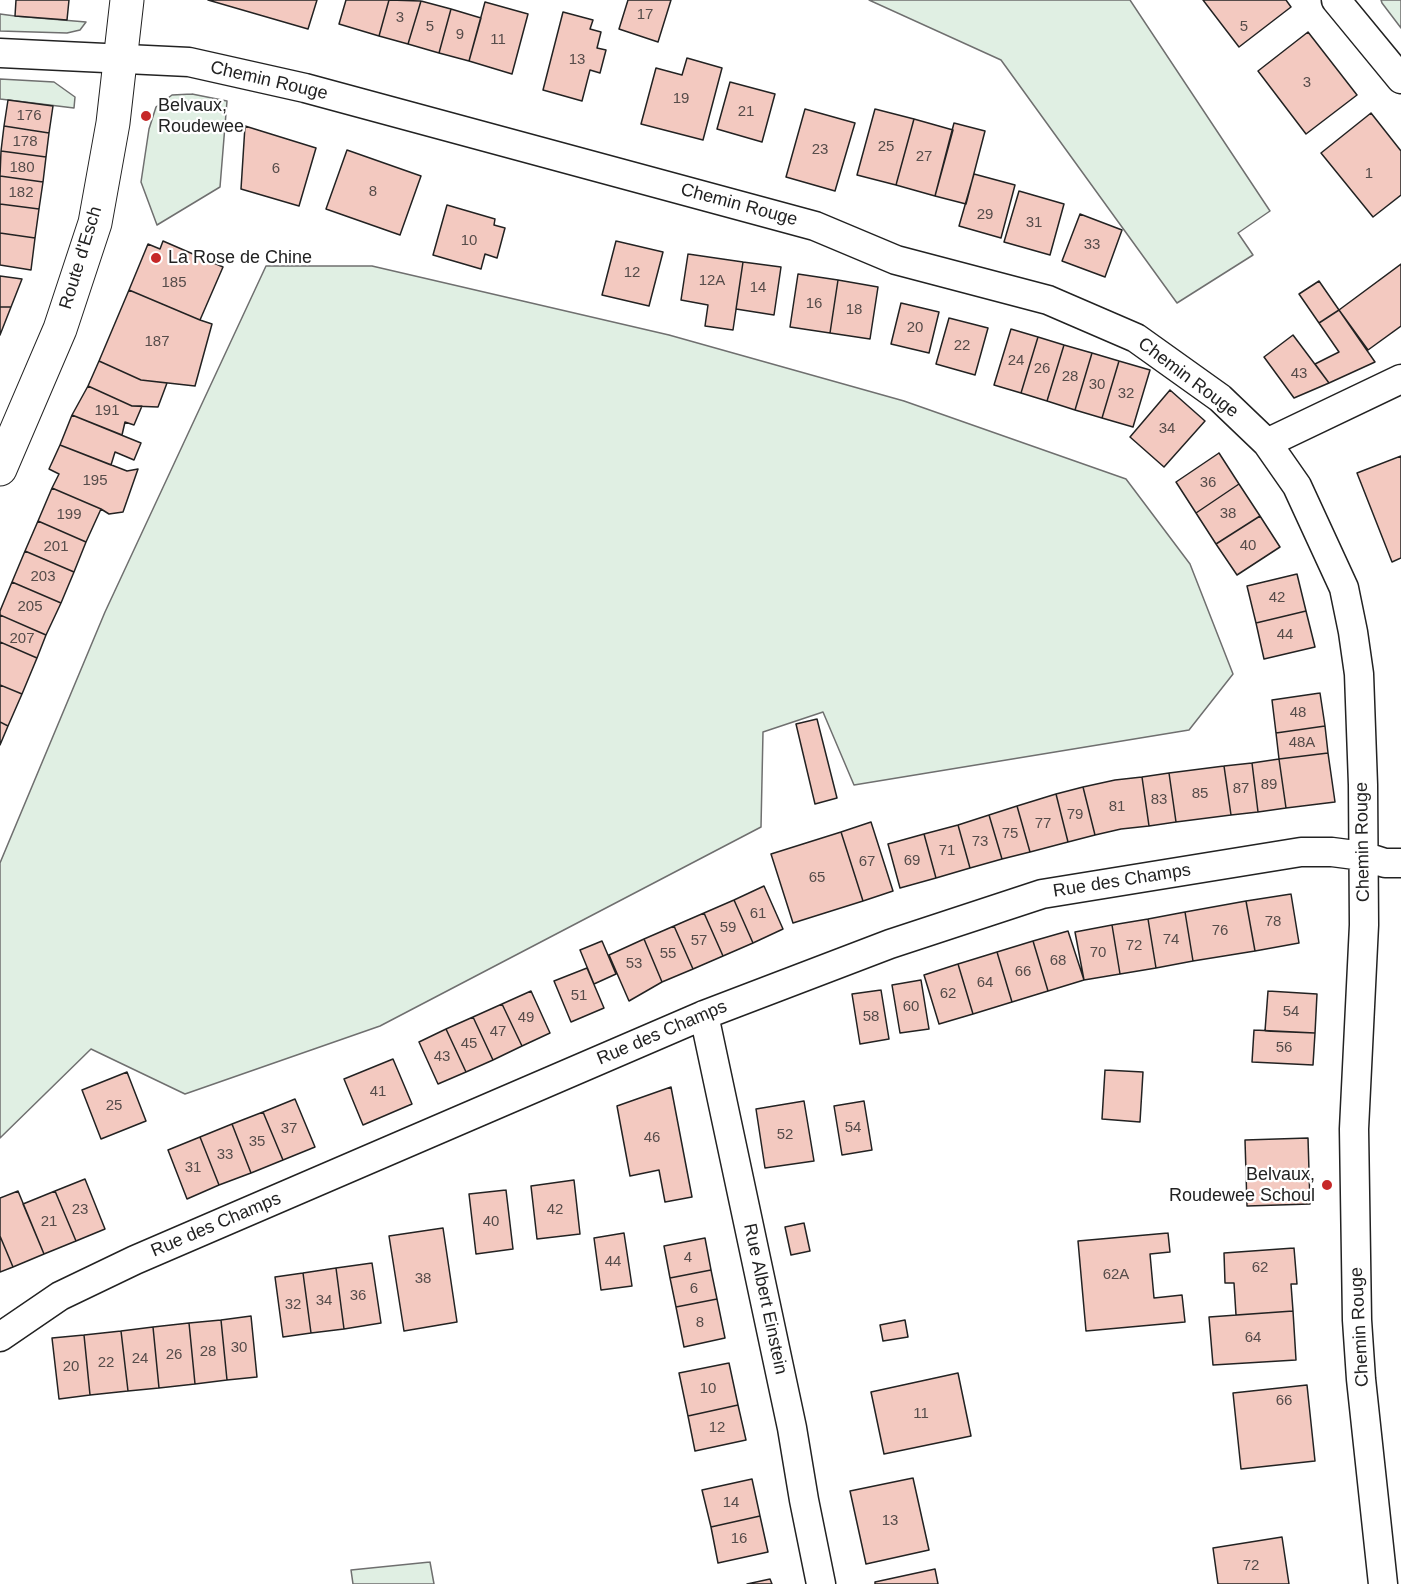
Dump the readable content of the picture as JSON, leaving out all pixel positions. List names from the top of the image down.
{
  "streets": {
    "main road": ["Route d'Esch"],
    "street": ["Chemin Rouge", "Rue des Champs", "Rue Albert Einstein"]
  },
  "crossings": [
    ["Chemin Rouge", "Route d'Esch"],
    ["Chemin Rouge", "Rue des Champs"],
    ["Rue des Champs", "Rue Albert Einstein"]
  ],
  "places": ["Belvaux, Roudewee", "La Rose de Chine", "Belvaux, Roudewee Schoul"],
  "house_numbers": [
    "17",
    "3",
    "5",
    "5",
    "9",
    "11",
    "13",
    "3",
    "19",
    "21",
    "176",
    "178",
    "25",
    "23",
    "27",
    "180",
    "6",
    "1",
    "8",
    "182",
    "29",
    "31",
    "10",
    "33",
    "12",
    "12A",
    "185",
    "14",
    "16",
    "18",
    "20",
    "187",
    "22",
    "24",
    "26",
    "43",
    "28",
    "30",
    "32",
    "191",
    "34",
    "195",
    "36",
    "38",
    "199",
    "40",
    "201",
    "203",
    "42",
    "205",
    "44",
    "207",
    "48",
    "48A",
    "89",
    "87",
    "85",
    "83",
    "81",
    "79",
    "77",
    "75",
    "73",
    "71",
    "69",
    "67",
    "65",
    "61",
    "78",
    "59",
    "76",
    "74",
    "57",
    "72",
    "70",
    "55",
    "68",
    "53",
    "66",
    "64",
    "62",
    "51",
    "60",
    "54",
    "58",
    "49",
    "47",
    "45",
    "56",
    "43",
    "41",
    "25",
    "54",
    "37",
    "52",
    "46",
    "35",
    "33",
    "31",
    "23",
    "42",
    "21",
    "40",
    "4",
    "44",
    "62",
    "62A",
    "38",
    "6",
    "36",
    "34",
    "32",
    "8",
    "64",
    "30",
    "28",
    "26",
    "24",
    "22",
    "20",
    "10",
    "66",
    "11",
    "12",
    "14",
    "13",
    "16",
    "72"
  ]
}
